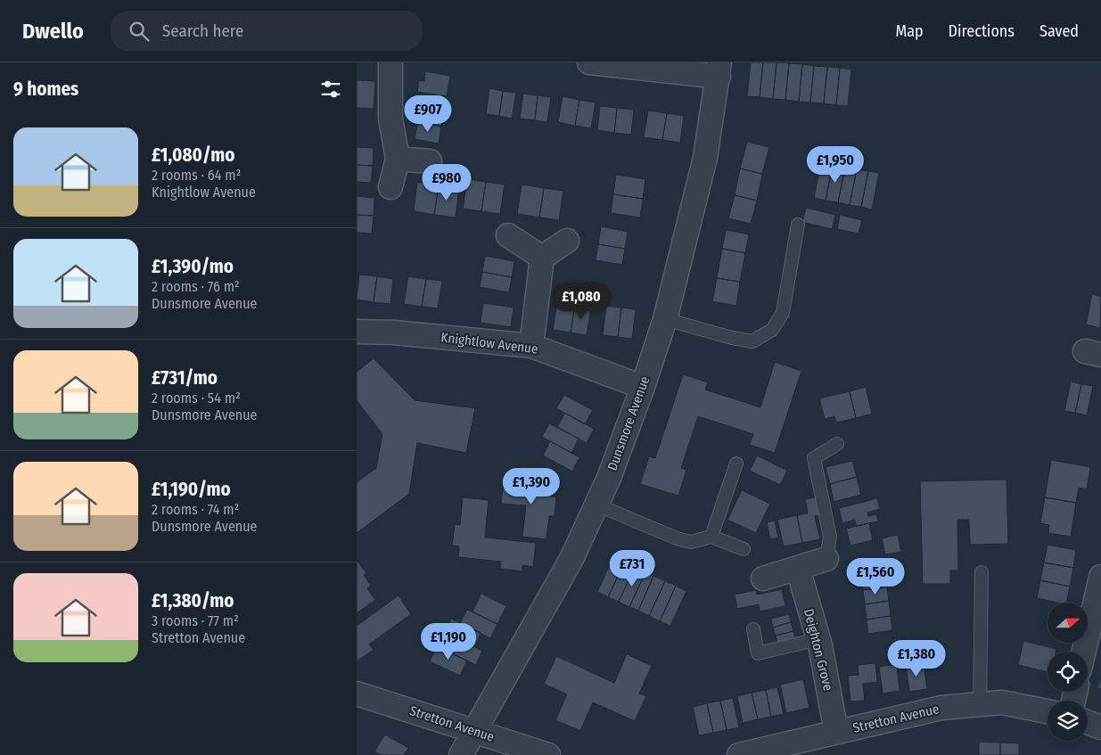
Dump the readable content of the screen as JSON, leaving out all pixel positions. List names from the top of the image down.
{
  "streets": {
    "street": [
      "Knightlow Avenue",
      "Dunsmore Avenue",
      "Deighton Grove",
      "Stretton Avenue"
    ]
  },
  "crossings": [
    ["Knightlow Avenue", "Dunsmore Avenue"],
    ["Dunsmore Avenue", "Stretton Avenue"],
    ["Deighton Grove", "Stretton Avenue"]
  ],
  "north": "right",
  "page": {
    "header": "Dwello",
    "search": "Search here",
    "nav": ["Map", "Directions", "Saved"],
    "heading": "9 homes",
    "price": [
      "£907",
      "£1,950",
      "£980",
      "£1,080",
      "£1,390",
      "£731",
      "£1,560",
      "£1,190",
      "£1,380"
    ],
    "list": [
      {
        "name": "£1,080/mo",
        "note": "2 rooms · 64 m² · Knightlow Avenue"
      },
      {
        "name": "£1,390/mo",
        "note": "2 rooms · 76 m² · Dunsmore Avenue"
      },
      {
        "name": "£731/mo",
        "note": "2 rooms · 54 m² · Dunsmore Avenue"
      },
      {
        "name": "£1,190/mo",
        "note": "2 rooms · 74 m² · Dunsmore Avenue"
      },
      {
        "name": "£1,380/mo",
        "note": "3 rooms · 77 m² · Stretton Avenue"
      }
    ]
  }
}
